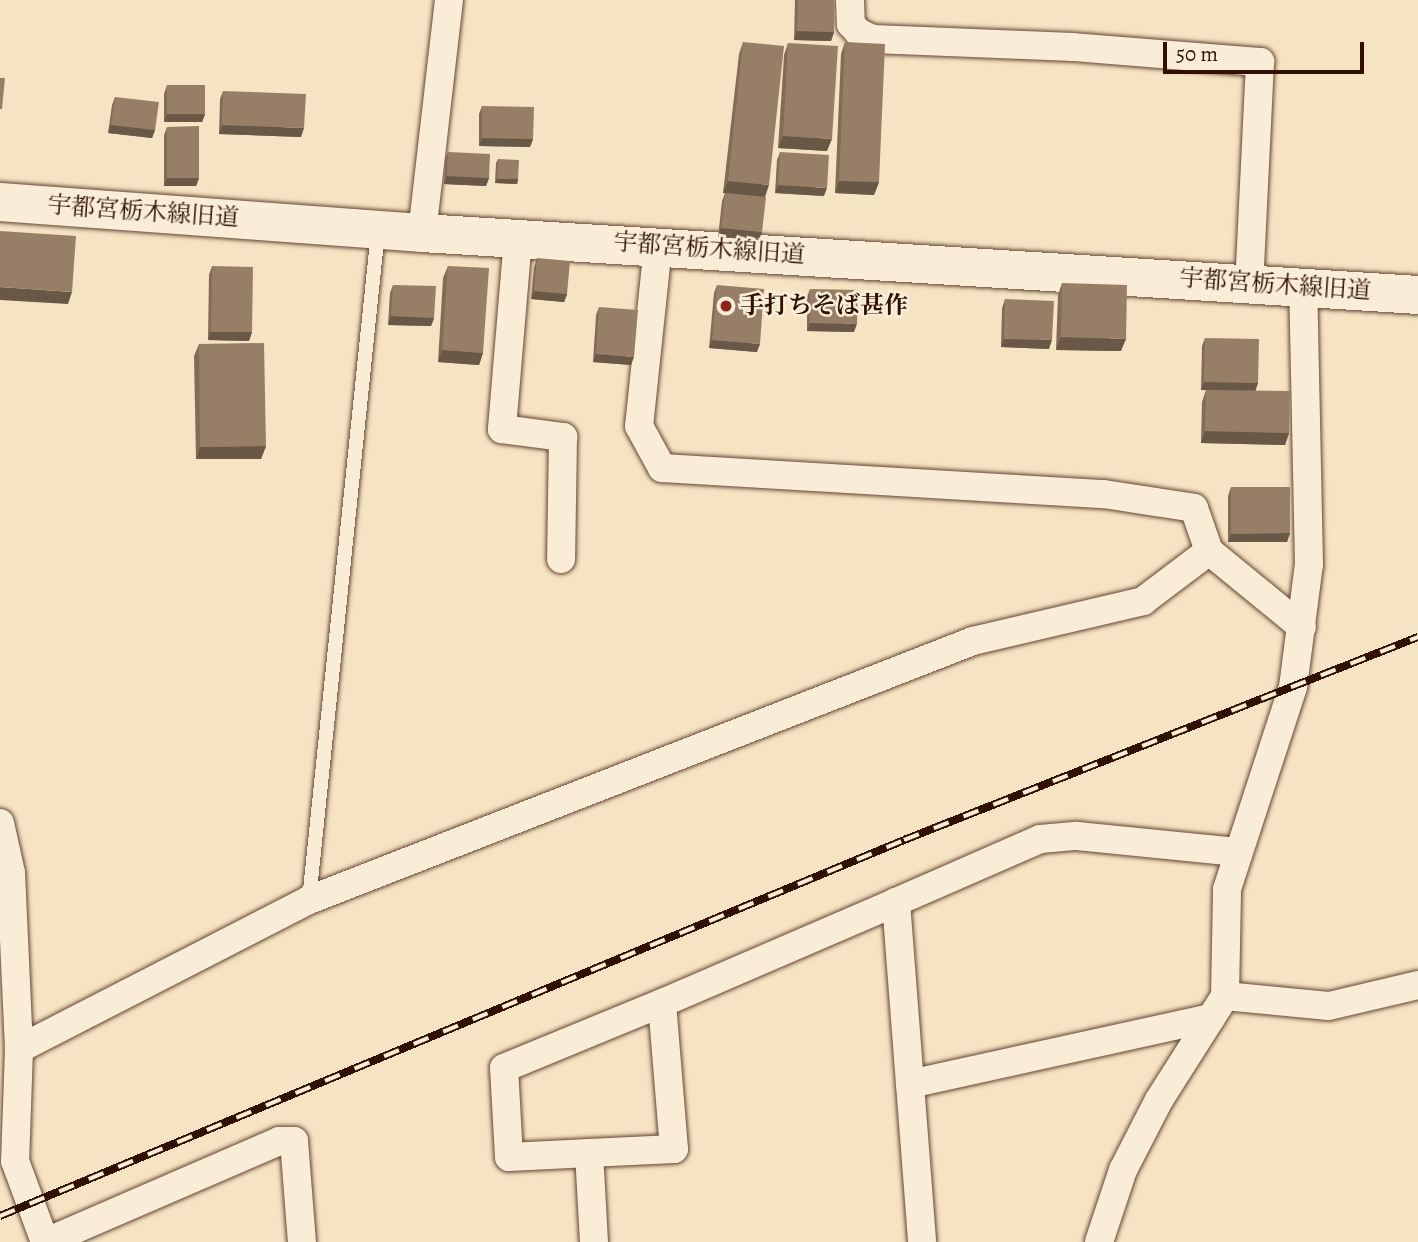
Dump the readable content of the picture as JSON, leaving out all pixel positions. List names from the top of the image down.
{
  "streets": {
    "street": ["宇都宮栃木線旧道"]
  },
  "places": ["手打ちそば甚作"],
  "scale_bar": "50 m"
}
